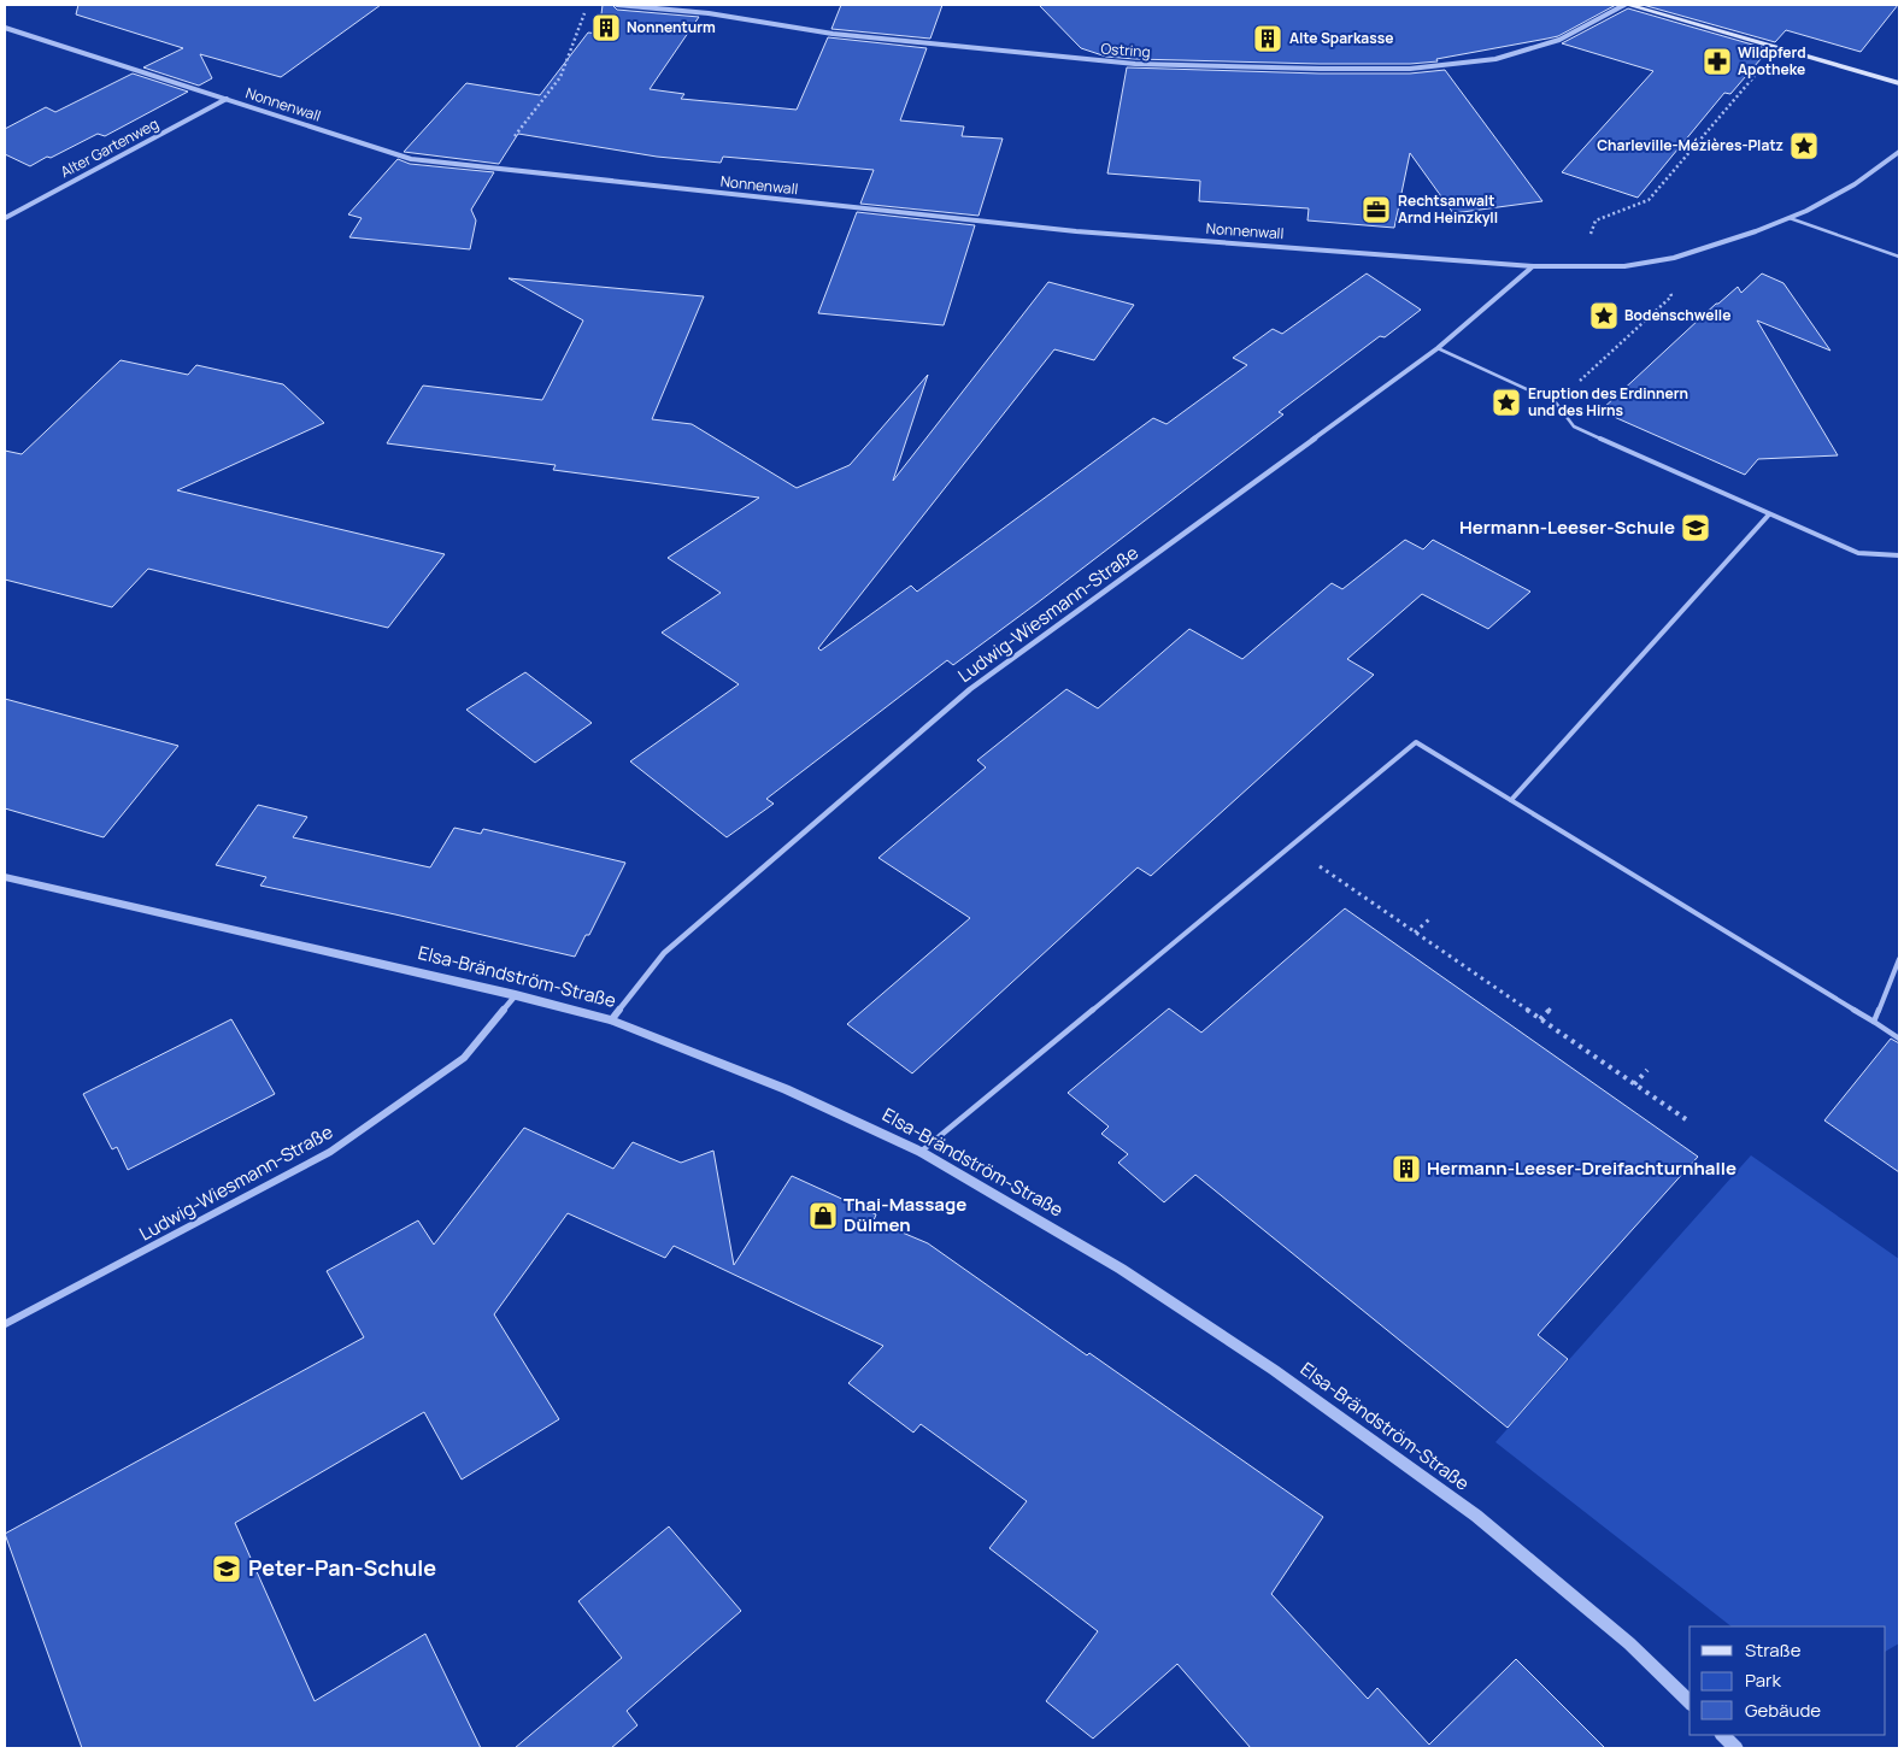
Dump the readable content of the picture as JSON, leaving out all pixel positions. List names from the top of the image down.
{
  "streets": {
    "street": [
      "Ostring",
      "Nonnenwall",
      "Alter Gartenweg",
      "Ludwig-Wiesmann-Straße",
      "Elsa-Brändström-Straße"
    ]
  },
  "crossings": [
    ["Nonnenwall", "Alter Gartenweg"],
    ["Nonnenwall", "Ludwig-Wiesmann-Straße"],
    ["Ludwig-Wiesmann-Straße", "Elsa-Brändström-Straße"]
  ],
  "places": {
    "building": ["Nonnenturm", "Alte Sparkasse", "Hermann-Leeser-Dreifachturnhalle"],
    "pharmacy": ["Wildpferd Apotheke"],
    "place": ["Charleville-Mézières-Platz", "Bodenschwelle", "Eruption des Erdinnern und des Hirns"],
    "office": ["Rechtsanwalt Arnd Heinzkyll"],
    "school or university": ["Hermann-Leeser-Schule", "Peter-Pan-Schule"],
    "shop": ["Thai-Massage Dülmen"]
  },
  "legend": ["Straße", "Park", "Gebäude"]
}
